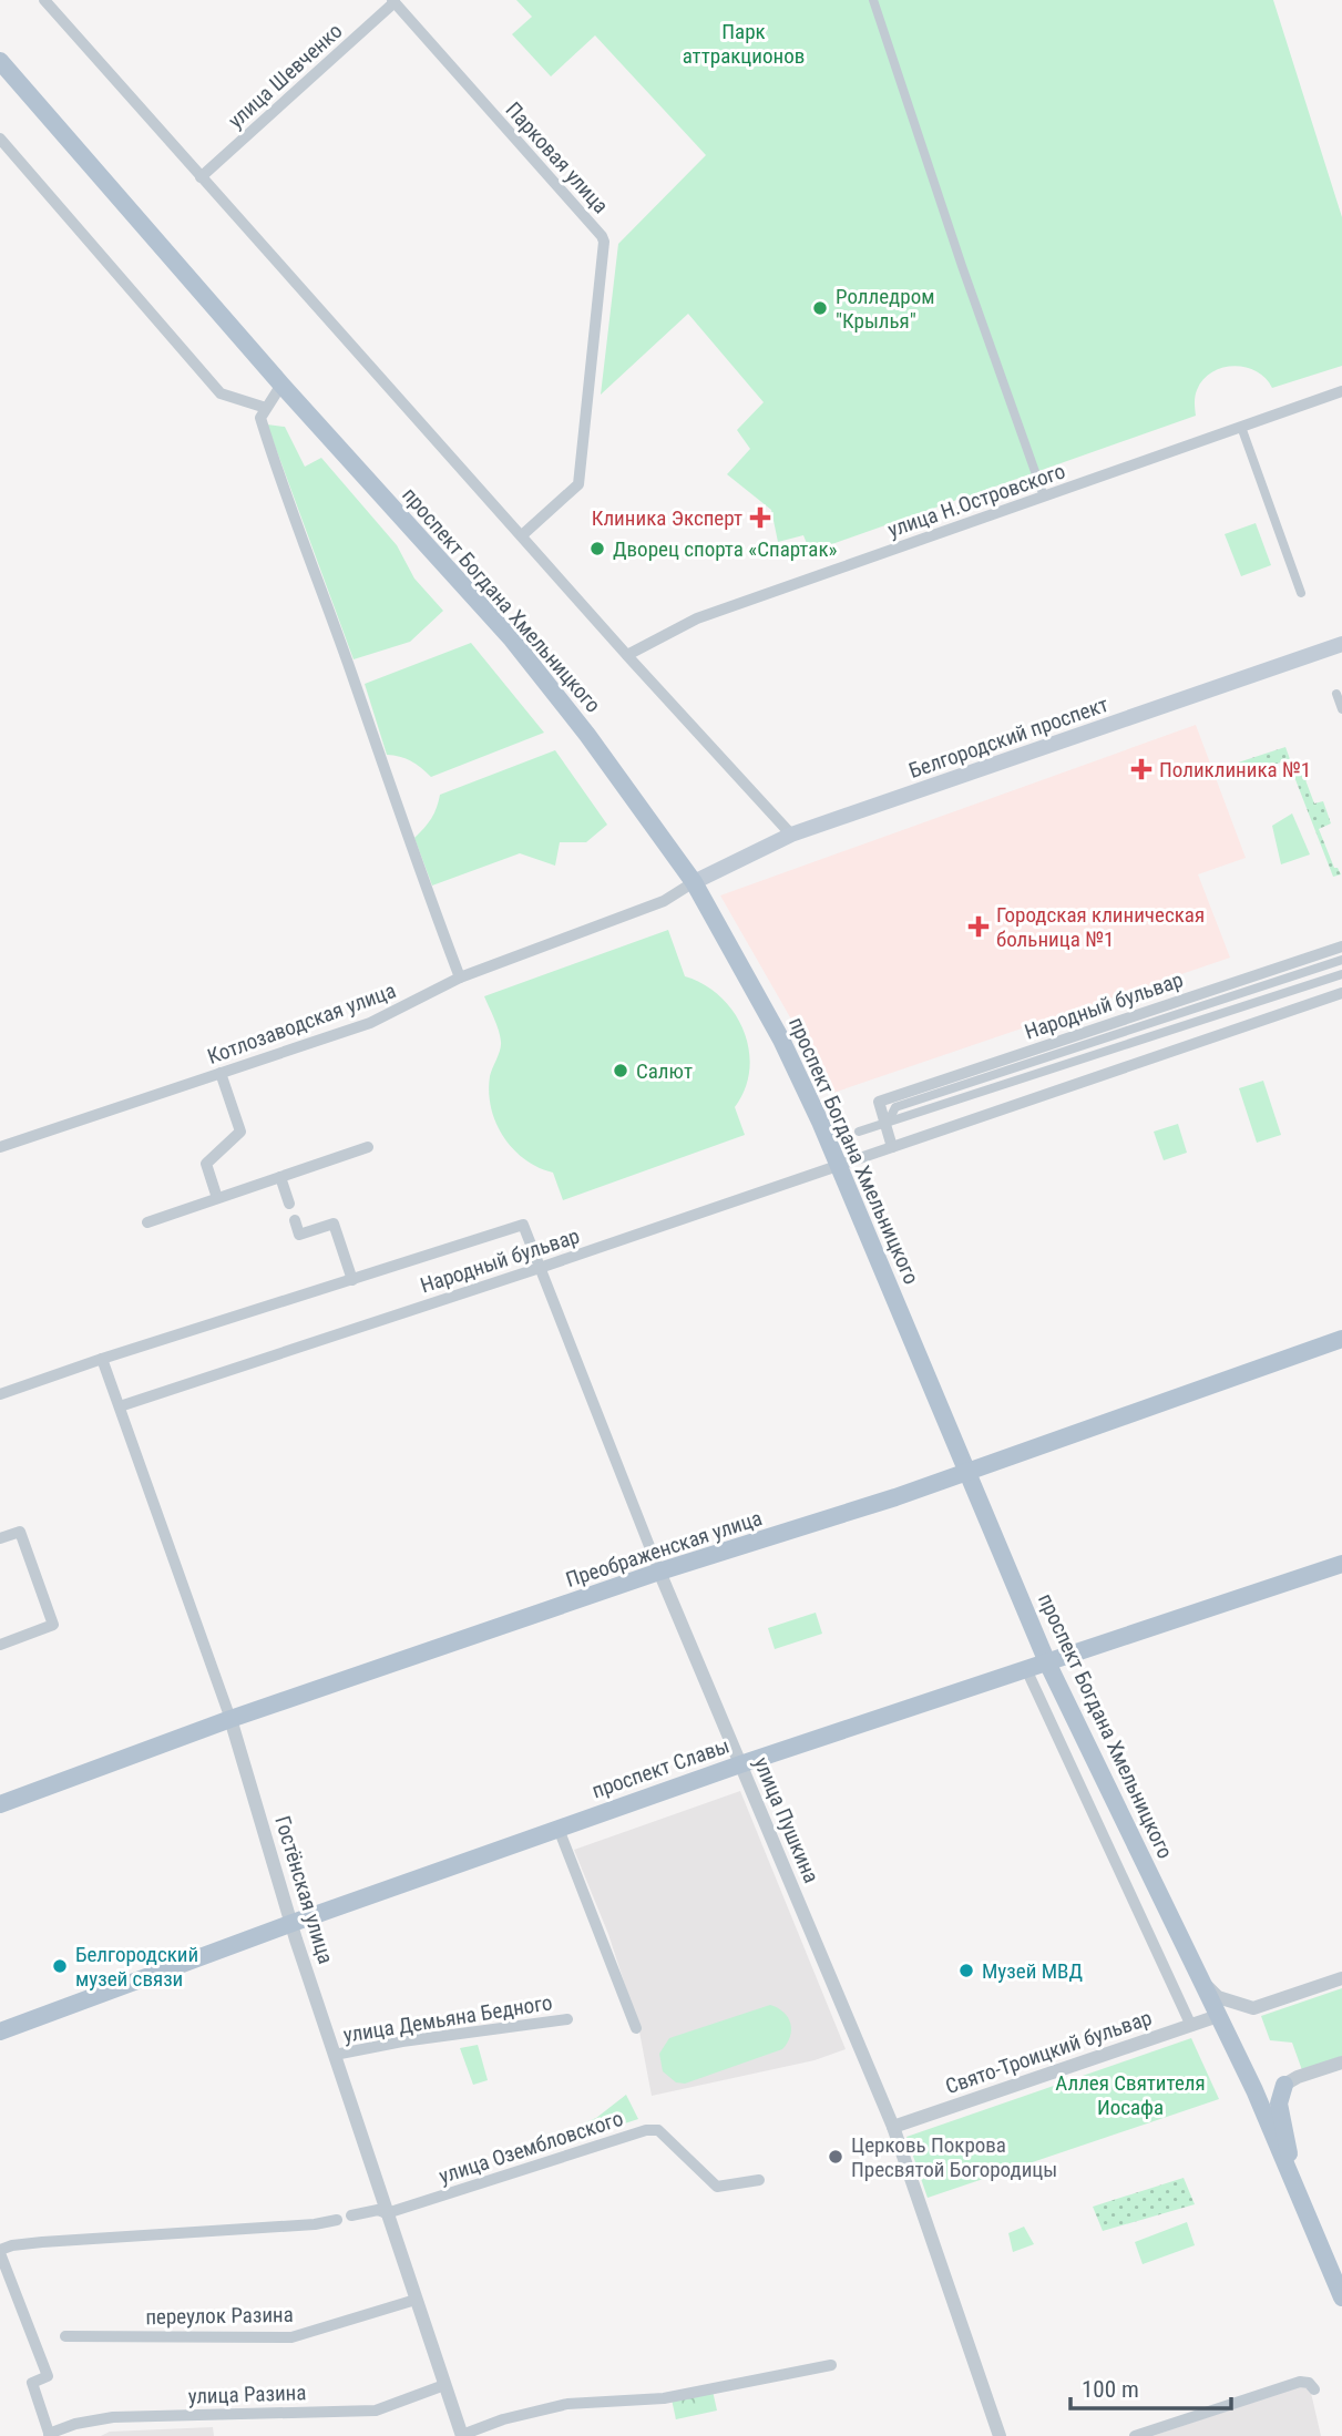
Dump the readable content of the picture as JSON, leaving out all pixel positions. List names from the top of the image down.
{
  "streets": {
    "main road": [
      "проспект Богдана Хмельницкого",
      "Белгородский проспект",
      "Преображенская улица",
      "проспект Славы"
    ],
    "street": [
      "улица Шевченко",
      "Парковая улица",
      "улица Н.Островского",
      "Народный бульвар",
      "Котлозаводская улица",
      "улица Пушкина",
      "Гостёнская улица",
      "улица Демьяна Бедного",
      "Свято-Троицкий бульвар",
      "улица Озембловского",
      "переулок Разина",
      "улица Разина"
    ]
  },
  "crossings": [
    ["улица Шевченко", "Парковая улица"],
    ["проспект Богдана Хмельницкого", "Белгородский проспект"],
    ["проспект Богдана Хмельницкого", "Народный бульвар"],
    ["проспект Богдана Хмельницкого", "Котлозаводская улица"],
    ["проспект Богдана Хмельницкого", "Преображенская улица"],
    ["проспект Богдана Хмельницкого", "проспект Славы"],
    ["проспект Богдана Хмельницкого", "Свято-Троицкий бульвар"],
    ["Белгородский проспект", "Котлозаводская улица"],
    ["Народный бульвар", "улица Пушкина"],
    ["Народный бульвар", "Гостёнская улица"],
    ["Преображенская улица", "улица Пушкина"],
    ["Преображенская улица", "Гостёнская улица"],
    ["проспект Славы", "улица Пушкина"],
    ["проспект Славы", "Гостёнская улица"],
    ["улица Пушкина", "Свято-Троицкий бульвар"],
    ["Гостёнская улица", "улица Демьяна Бедного"],
    ["Гостёнская улица", "улица Озембловского"],
    ["Гостёнская улица", "переулок Разина"],
    ["Гостёнская улица", "улица Разина"]
  ],
  "parks": ["Парк аттракционов", "Аллея Святителя Иосафа"],
  "places": {
    "other": [
      "Ролледром \"Крылья\"",
      "Дворец спорта «Спартак»",
      "Салют",
      "Белгородский музей связи",
      "Музей МВД",
      "Церковь Покрова Пресвятой Богородицы"
    ],
    "health": ["Клиника Эксперт", "Поликлиника №1", "Городская клиническая больница №1"]
  },
  "scale_bar": "100 m"
}
